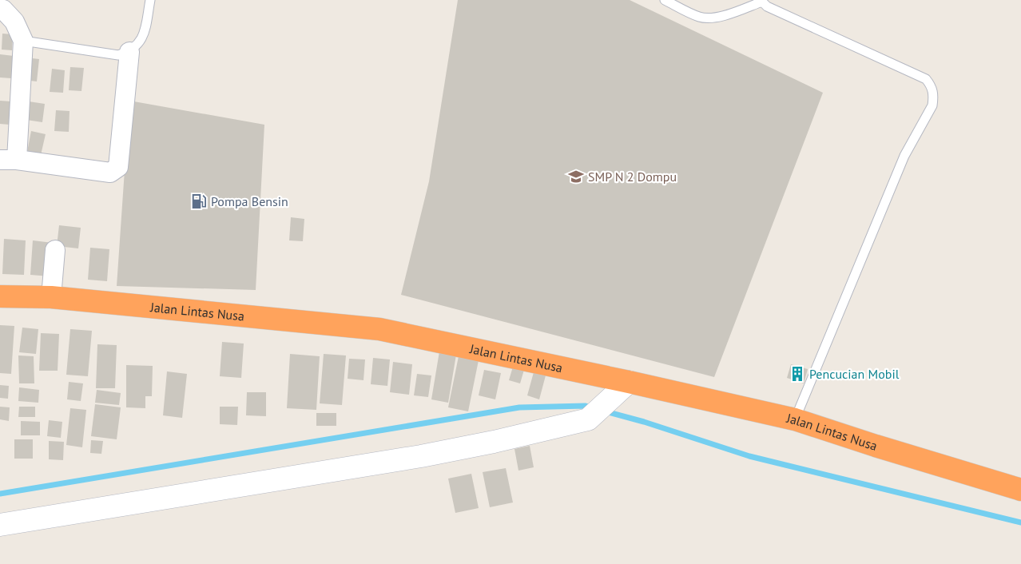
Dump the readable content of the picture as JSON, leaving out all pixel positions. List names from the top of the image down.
{
  "streets": {
    "highway": ["Jalan Lintas Nusa"]
  },
  "places": {
    "school or university": ["SMP N 2 Dompu"],
    "fuel station": ["Pompa Bensin"],
    "building": ["Pencucian Mobil"]
  }
}
